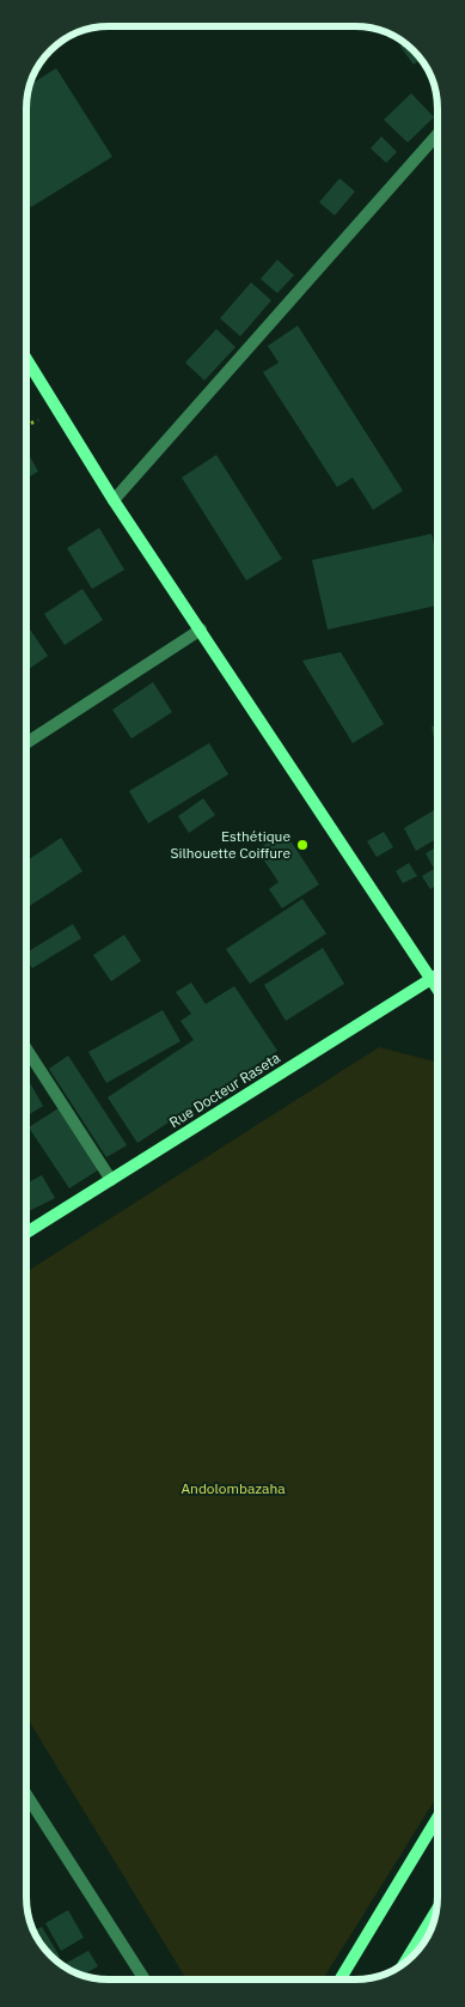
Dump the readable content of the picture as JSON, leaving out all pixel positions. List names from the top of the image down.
{
  "streets": {
    "street": ["Rue Docteur Raseta"]
  },
  "parks": ["Andolombazaha"],
  "places": ["Esthétique Silhouette Coiffure"]
}
